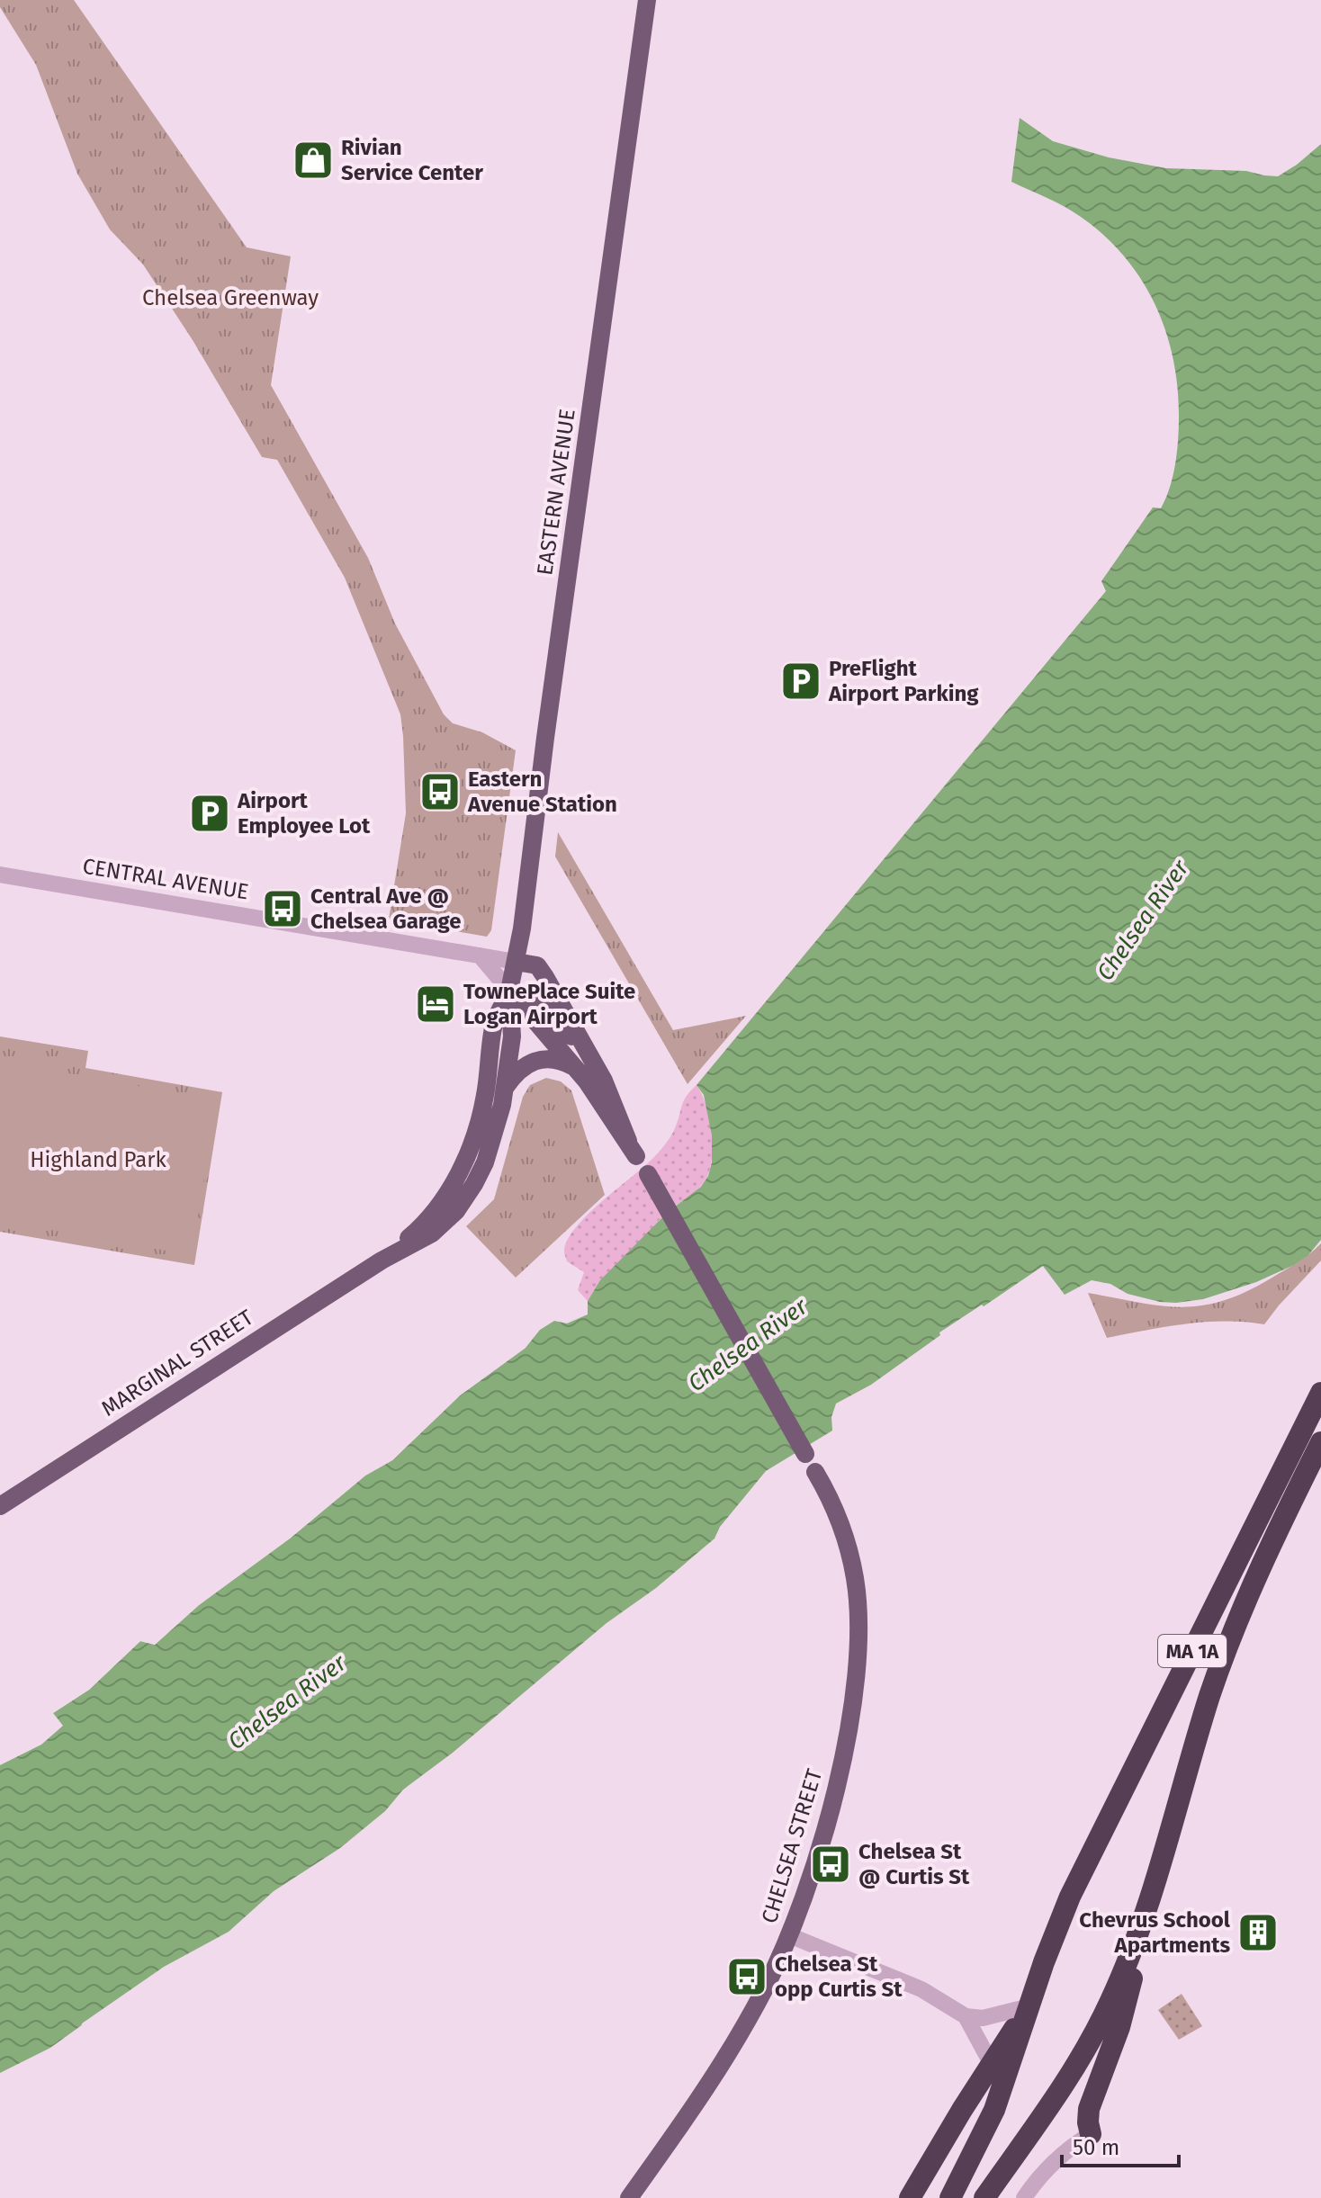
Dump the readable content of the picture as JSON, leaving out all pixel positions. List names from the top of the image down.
{
  "streets": {
    "highway": ["MA 1A"],
    "main road": [
      "EASTERN AVENUE",
      "CENTRAL AVENUE",
      "MARGINAL STREET",
      "CHELSEA STREET"
    ]
  },
  "crossings": [
    ["EASTERN AVENUE", "CENTRAL AVENUE"],
    ["EASTERN AVENUE", "MARGINAL STREET"]
  ],
  "water": ["Chelsea River"],
  "parks": ["Chelsea Greenway", "Highland Park"],
  "places": {
    "shop": ["Rivian Service Center"],
    "parking": ["PreFlight Airport Parking", "Airport Employee Lot"],
    "bus stop": [
      "Eastern Avenue Station",
      "Central Ave @ Chelsea Garage",
      "Chelsea St @ Curtis St",
      "Chelsea St opp Curtis St"
    ],
    "hotel": ["TownePlace Suite Logan Airport"],
    "building": ["Chevrus School Apartments"]
  },
  "scale_bar": "50 m"
}
